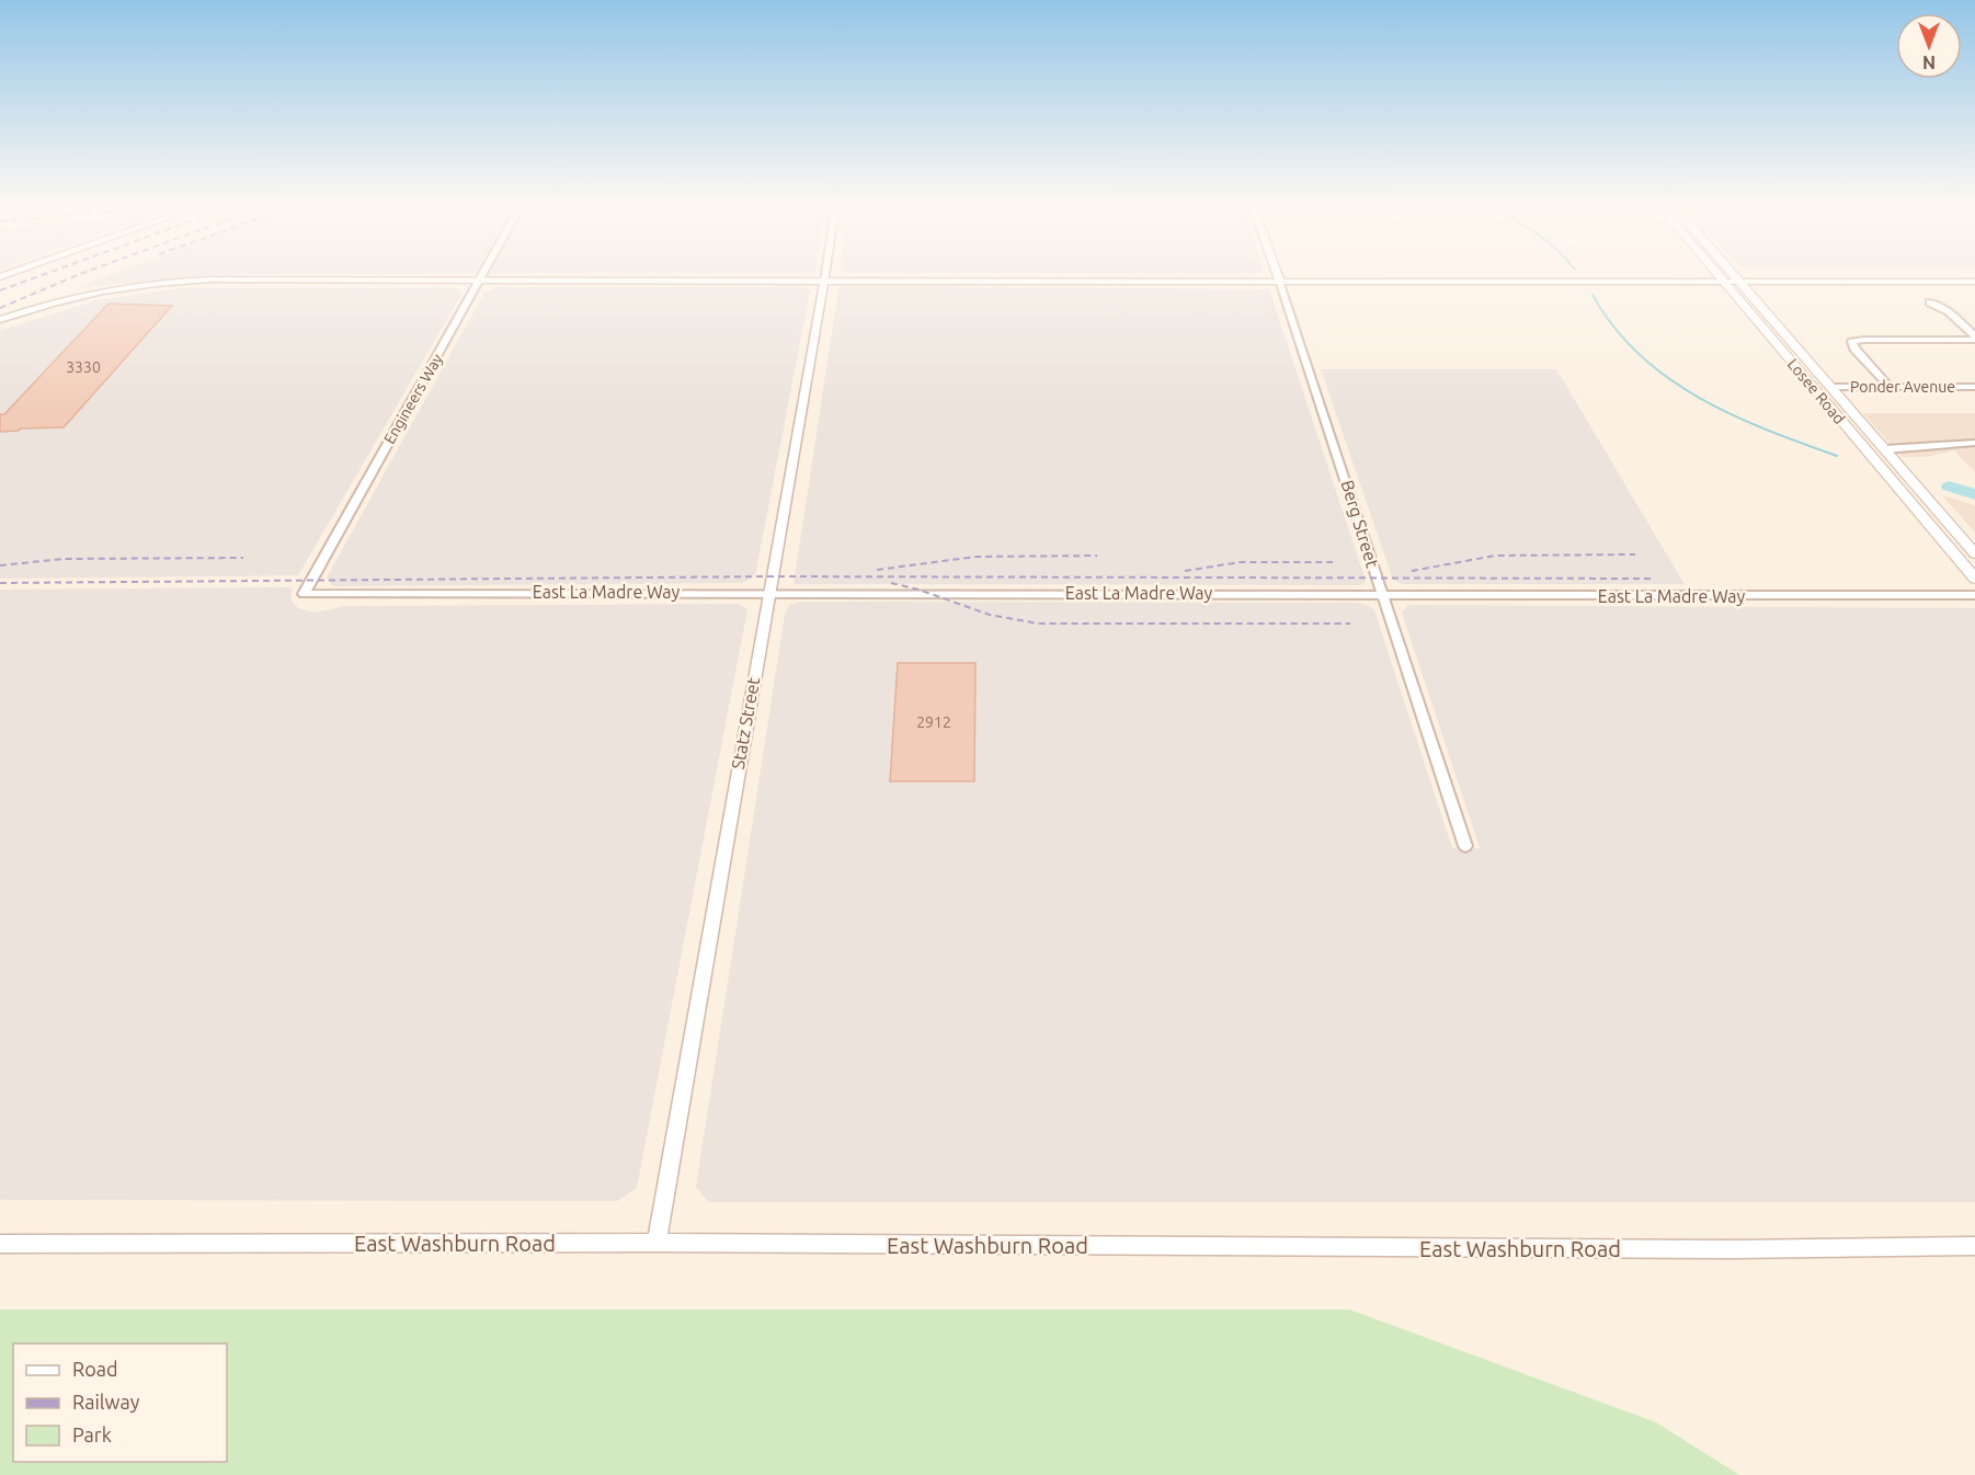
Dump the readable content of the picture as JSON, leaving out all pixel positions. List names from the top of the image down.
{
  "streets": {
    "main road": ["Losee Road"],
    "street": [
      "Ponder Avenue",
      "Engineers Way",
      "Berg Street",
      "East La Madre Way",
      "Statz Street",
      "East Washburn Road"
    ]
  },
  "crossings": [
    ["Ponder Avenue", "Losee Road"],
    ["Engineers Way", "East La Madre Way"],
    ["Berg Street", "East La Madre Way"],
    ["East La Madre Way", "Statz Street"],
    ["Statz Street", "East Washburn Road"]
  ],
  "house_numbers": ["3330", "2912"],
  "legend": ["Road", "Railway", "Park"],
  "north": "bottom"
}
